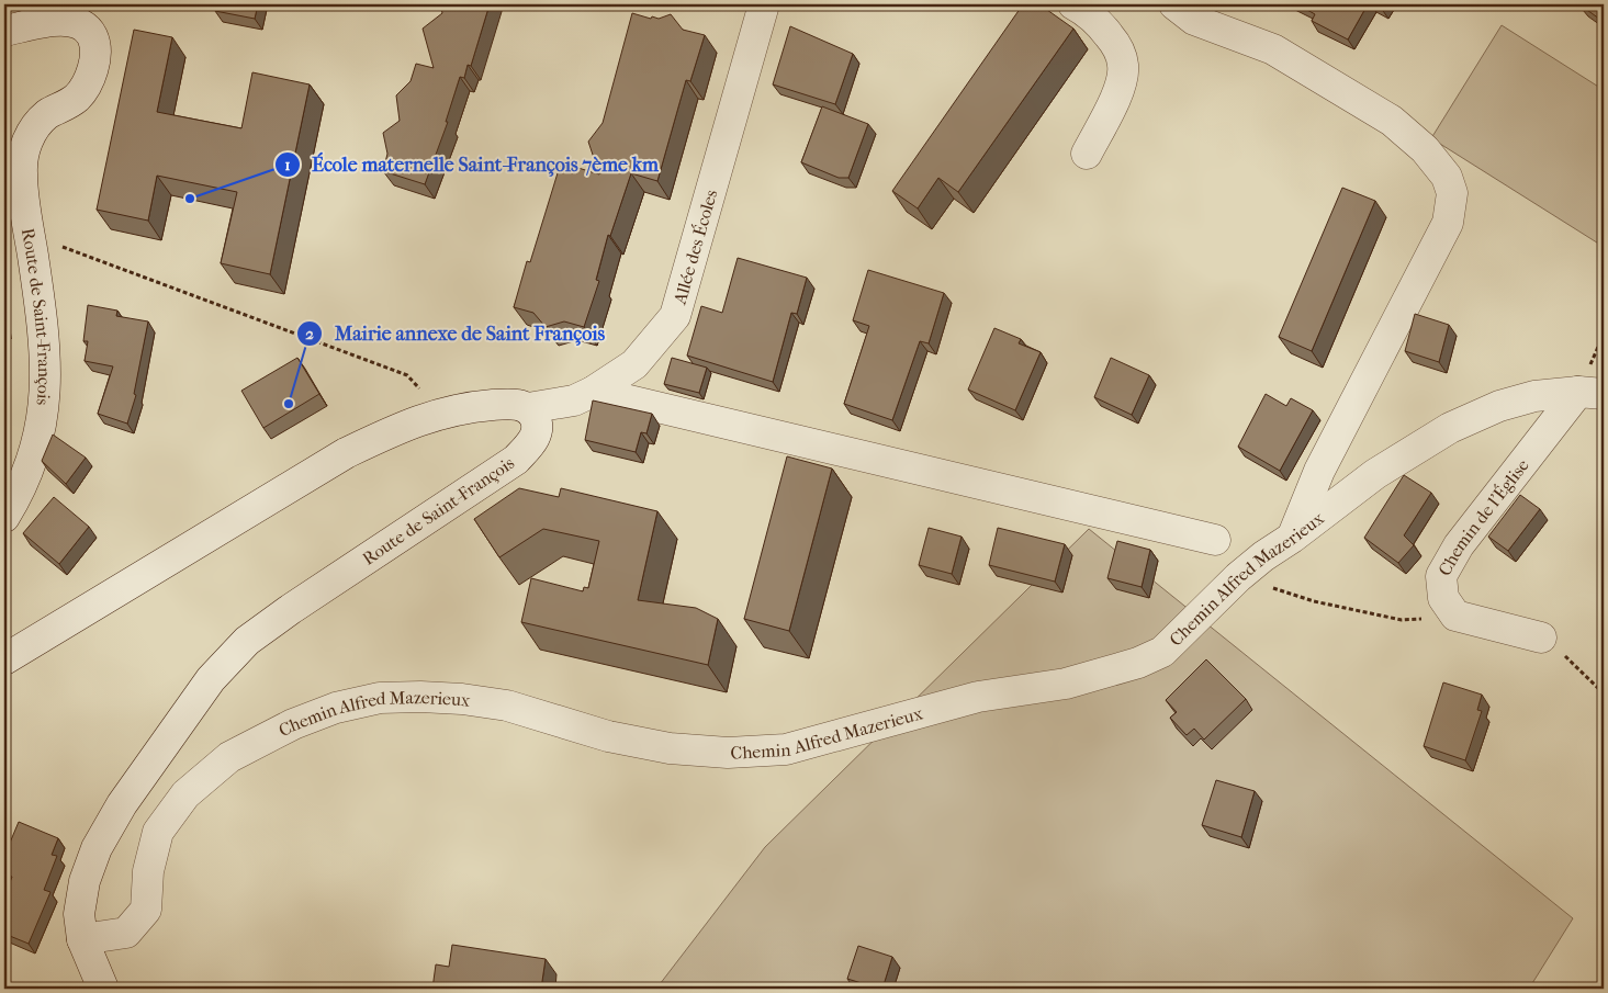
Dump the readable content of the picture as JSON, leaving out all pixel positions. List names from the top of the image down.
{
  "streets": {
    "street": [
      "Allée des Écoles",
      "Route de Saint-François",
      "Chemin de l'Église",
      "Chemin Alfred Mazerieux"
    ]
  },
  "crossings": [
    ["Allée des Écoles", "Route de Saint-François"],
    ["Route de Saint-François", "Chemin Alfred Mazerieux"],
    ["Chemin de l'Église", "Chemin Alfred Mazerieux"]
  ],
  "places": ["École maternelle Saint-François 7ème km", "Mairie annexe de Saint François"]
}
